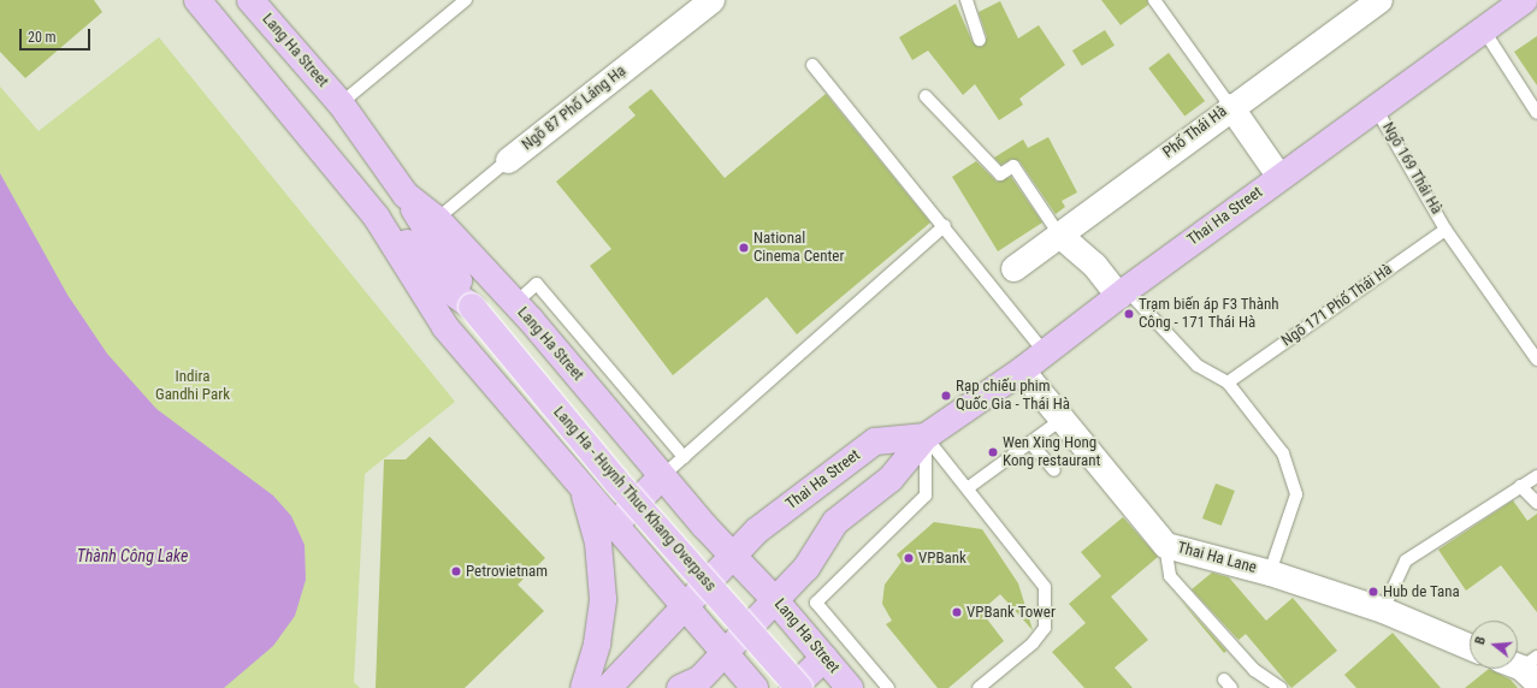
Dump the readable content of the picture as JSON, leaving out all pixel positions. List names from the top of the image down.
{
  "streets": {
    "main road": ["Lang Ha Street", "Thai Ha Street", "Lang Ha - Huynh Thuc Khang Overpass"],
    "street": ["Ngõ 87 Phố Láng Hạ", "Phố Thái Hà", "Thai Ha Lane"],
    "lane": ["Ngõ 169 Thái Hà", "Ngõ 171 Phố Thái Hà"]
  },
  "crossings": [
    ["Lang Ha Street", "Ngõ 87 Phố Láng Hạ"],
    ["Lang Ha Street", "Thai Ha Street"],
    ["Lang Ha Street", "Lang Ha - Huynh Thuc Khang Overpass"],
    ["Ngõ 169 Thái Hà", "Thai Ha Street"],
    ["Ngõ 169 Thái Hà", "Ngõ 171 Phố Thái Hà"],
    ["Thai Ha Street", "Thai Ha Lane"]
  ],
  "water": ["Thành Công Lake"],
  "parks": ["Indira Gandhi Park"],
  "places": [
    "National Cinema Center",
    "Trạm biến áp F3 Thành Công - 171 Thái Hà",
    "Rạp chiếu phim Quốc Gia - Thái Hà",
    "Wen Xing Hong Kong restaurant",
    "VPBank",
    "Petrovietnam",
    "Hub de Tana",
    "VPBank Tower"
  ],
  "scale_bar": "20 m",
  "north": "left"
}
